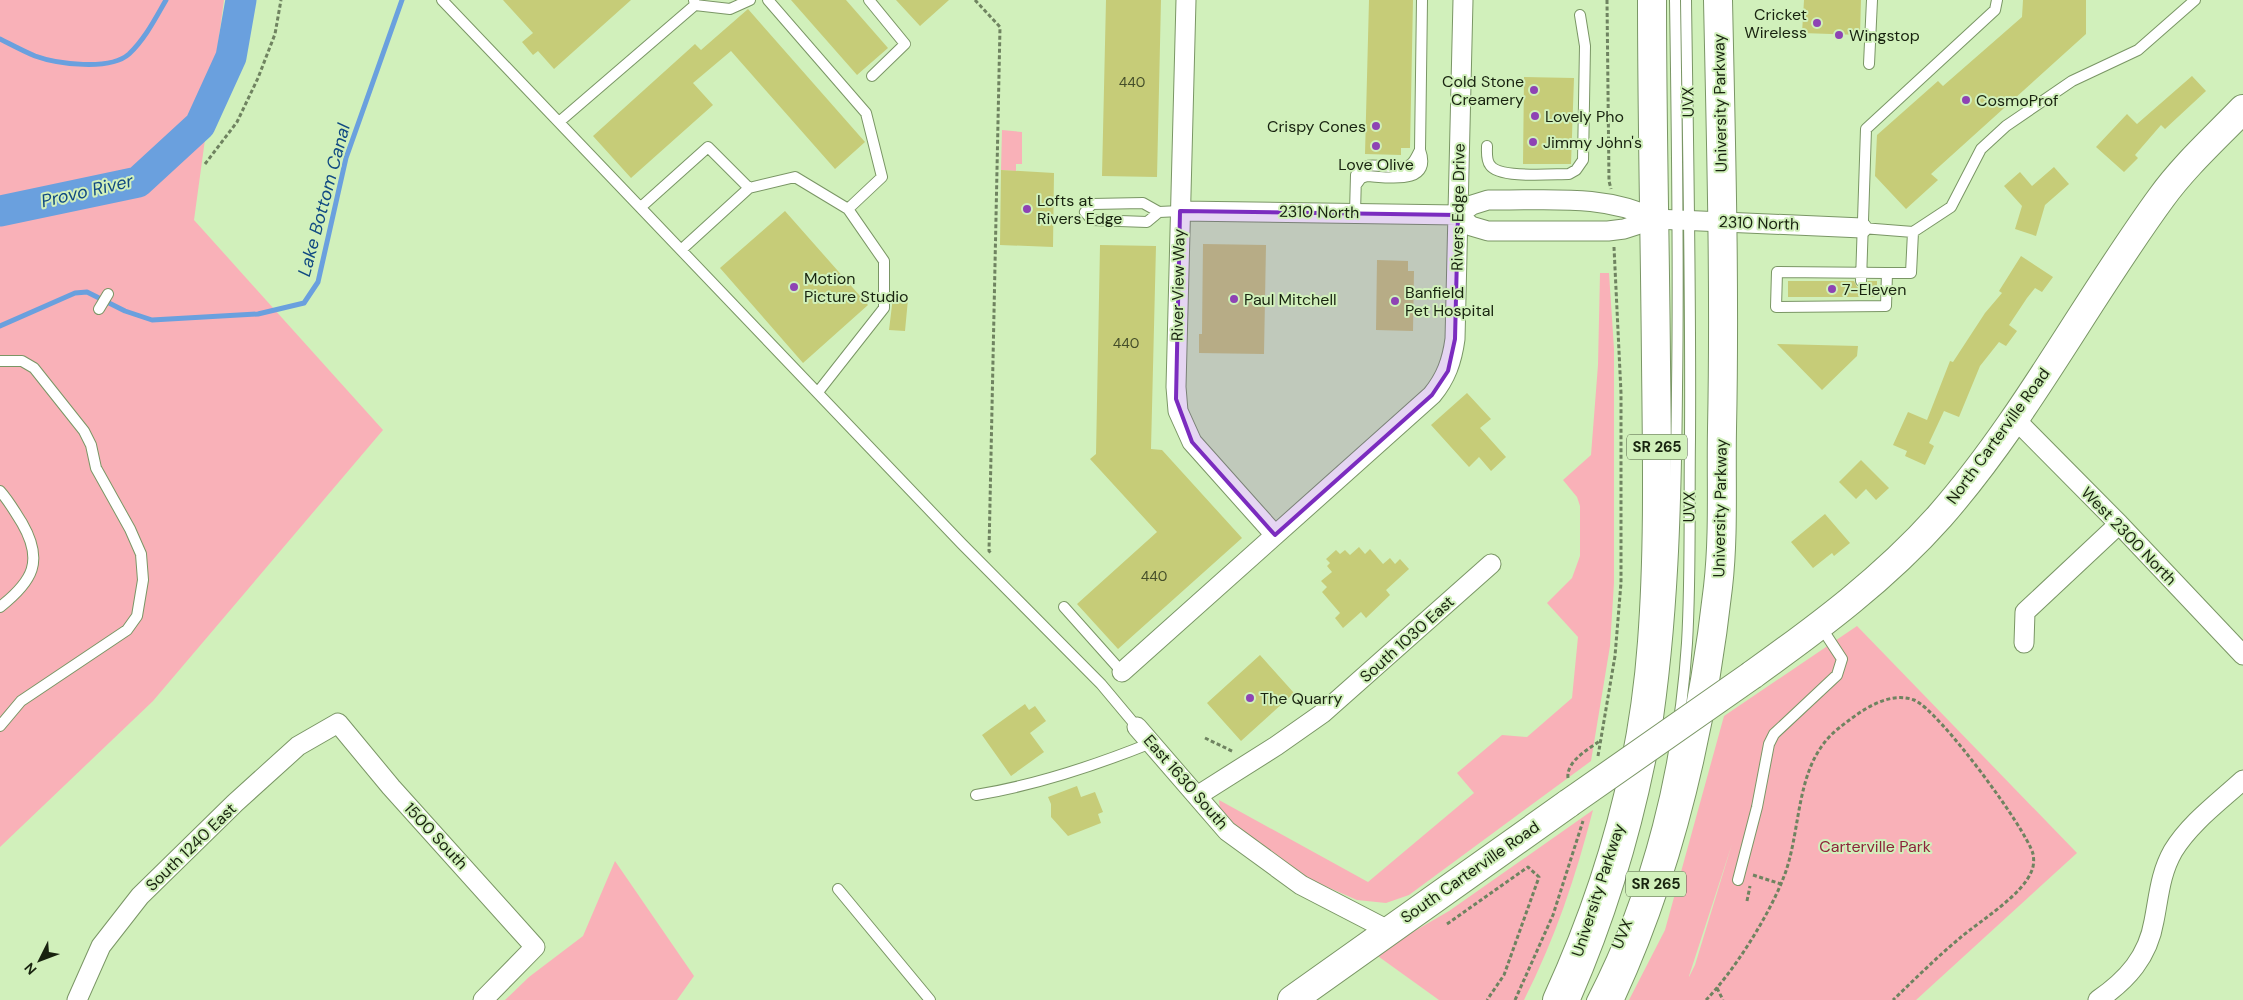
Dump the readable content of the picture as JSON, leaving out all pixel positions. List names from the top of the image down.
{
  "streets": {
    "main road": [
      "University Parkway",
      "North Carterville Road",
      "SR 265",
      "South Carterville Road"
    ],
    "street": [
      "Rivers Edge Drive",
      "2310 North",
      "River View Way",
      "West 2300 North",
      "South 1030 East",
      "East 1630 South",
      "1500 South",
      "South 1240 East"
    ],
    "lane": ["UVX"]
  },
  "crossings": [
    ["UVX", "University Parkway"],
    ["UVX", "2310 North"],
    ["University Parkway", "2310 North"],
    ["Rivers Edge Drive", "2310 North"],
    ["Rivers Edge Drive", "River View Way"],
    ["2310 North", "River View Way"],
    ["North Carterville Road", "West 2300 North"],
    ["North Carterville Road", "South Carterville Road"],
    ["South 1030 East", "East 1630 South"],
    ["East 1630 South", "South Carterville Road"],
    ["1500 South", "South 1240 East"]
  ],
  "water": ["Provo River", "Lake Bottom Canal"],
  "parks": ["Carterville Park"],
  "places": [
    "Cricket Wireless",
    "Wingstop",
    "Cold Stone Creamery",
    "CosmoProf",
    "Lovely Pho",
    "Crispy Cones",
    "Jimmy John's",
    "Love Olive",
    "Lofts at Rivers Edge",
    "Motion Picture Studio",
    "7-Eleven",
    "Paul Mitchell",
    "Banfield Pet Hospital",
    "The Quarry"
  ],
  "house_numbers": ["440", "440", "440"],
  "north": "bottom left"
}
